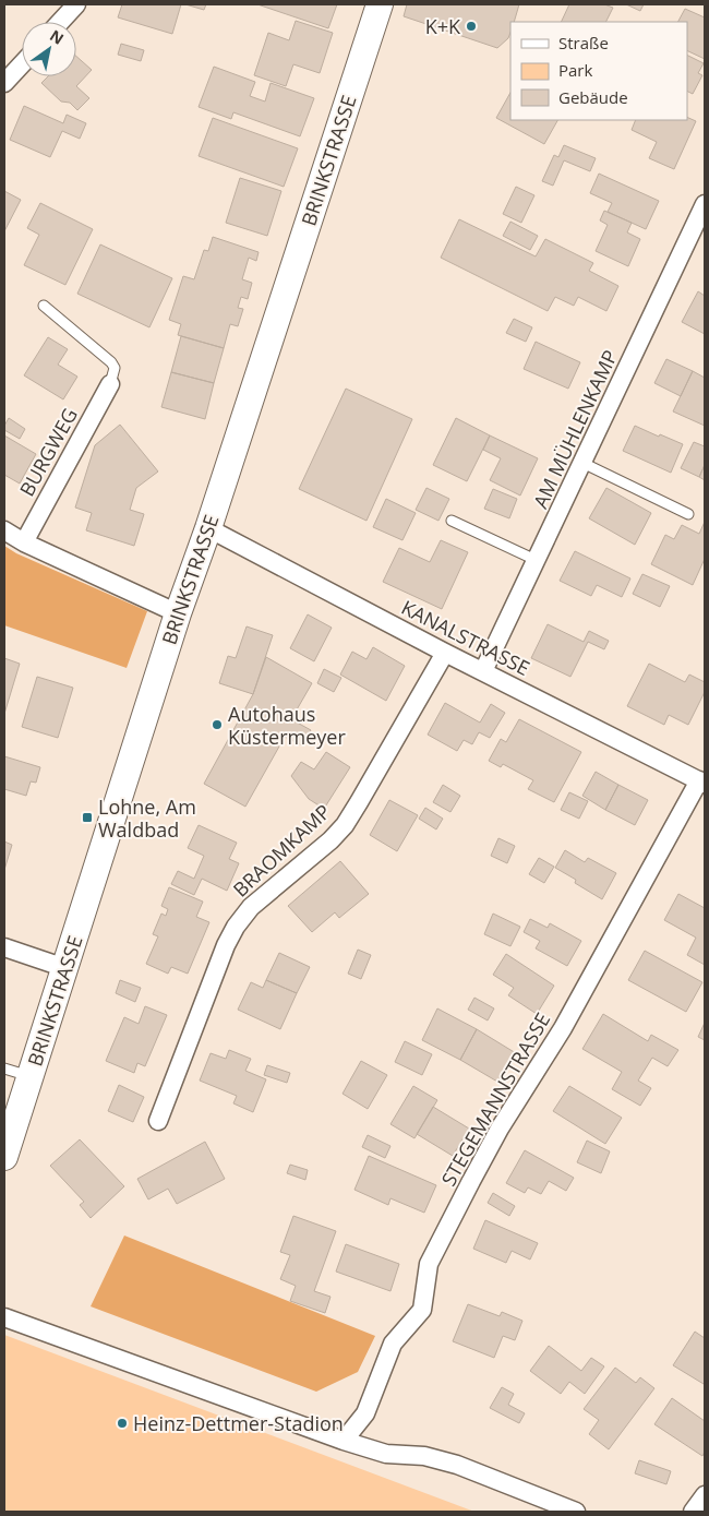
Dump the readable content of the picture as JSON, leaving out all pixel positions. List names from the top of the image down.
{
  "streets": {
    "street": [
      "BRINKSTRASSE",
      "AM MÜHLENKAMP",
      "BURGWEG",
      "KANALSTRASSE",
      "BRAOMKAMP",
      "STEGEMANNSTRASSE"
    ]
  },
  "crossings": [
    ["BRINKSTRASSE", "KANALSTRASSE"],
    ["AM MÜHLENKAMP", "KANALSTRASSE"],
    ["KANALSTRASSE", "BRAOMKAMP"],
    ["KANALSTRASSE", "STEGEMANNSTRASSE"]
  ],
  "places": {
    "other": ["K+K", "Autohaus Küstermeyer", "Heinz-Dettmer-Stadion"],
    "transit": ["Lohne, Am Waldbad"]
  },
  "legend": ["Straße", "Park", "Gebäude"],
  "north": "top right"
}
